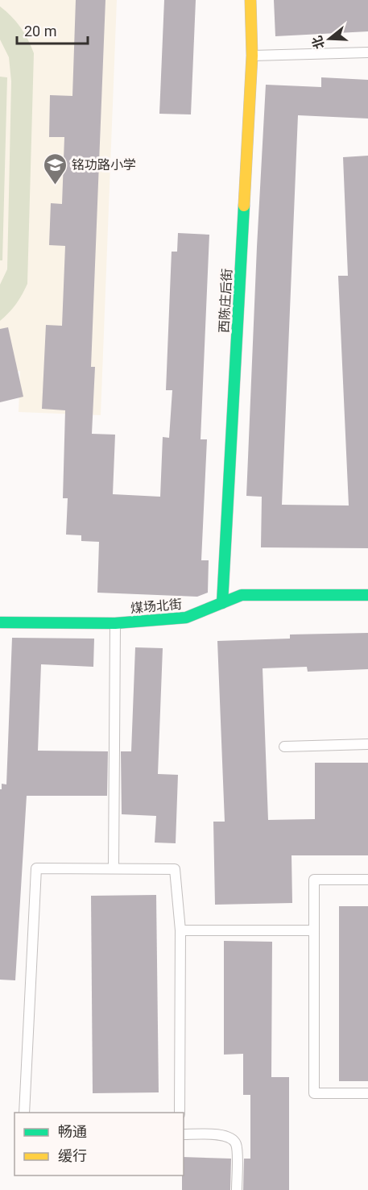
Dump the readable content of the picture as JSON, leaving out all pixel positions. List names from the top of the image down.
{
  "streets": {
    "street": ["西陈庄后街", "煤场北街"]
  },
  "crossings": [
    ["西陈庄后街", "煤场北街"]
  ],
  "places": {
    "school or university": ["铭功路小学"]
  },
  "legend": ["畅通", "缓行"],
  "scale_bar": "20 m",
  "north": "left"
}
